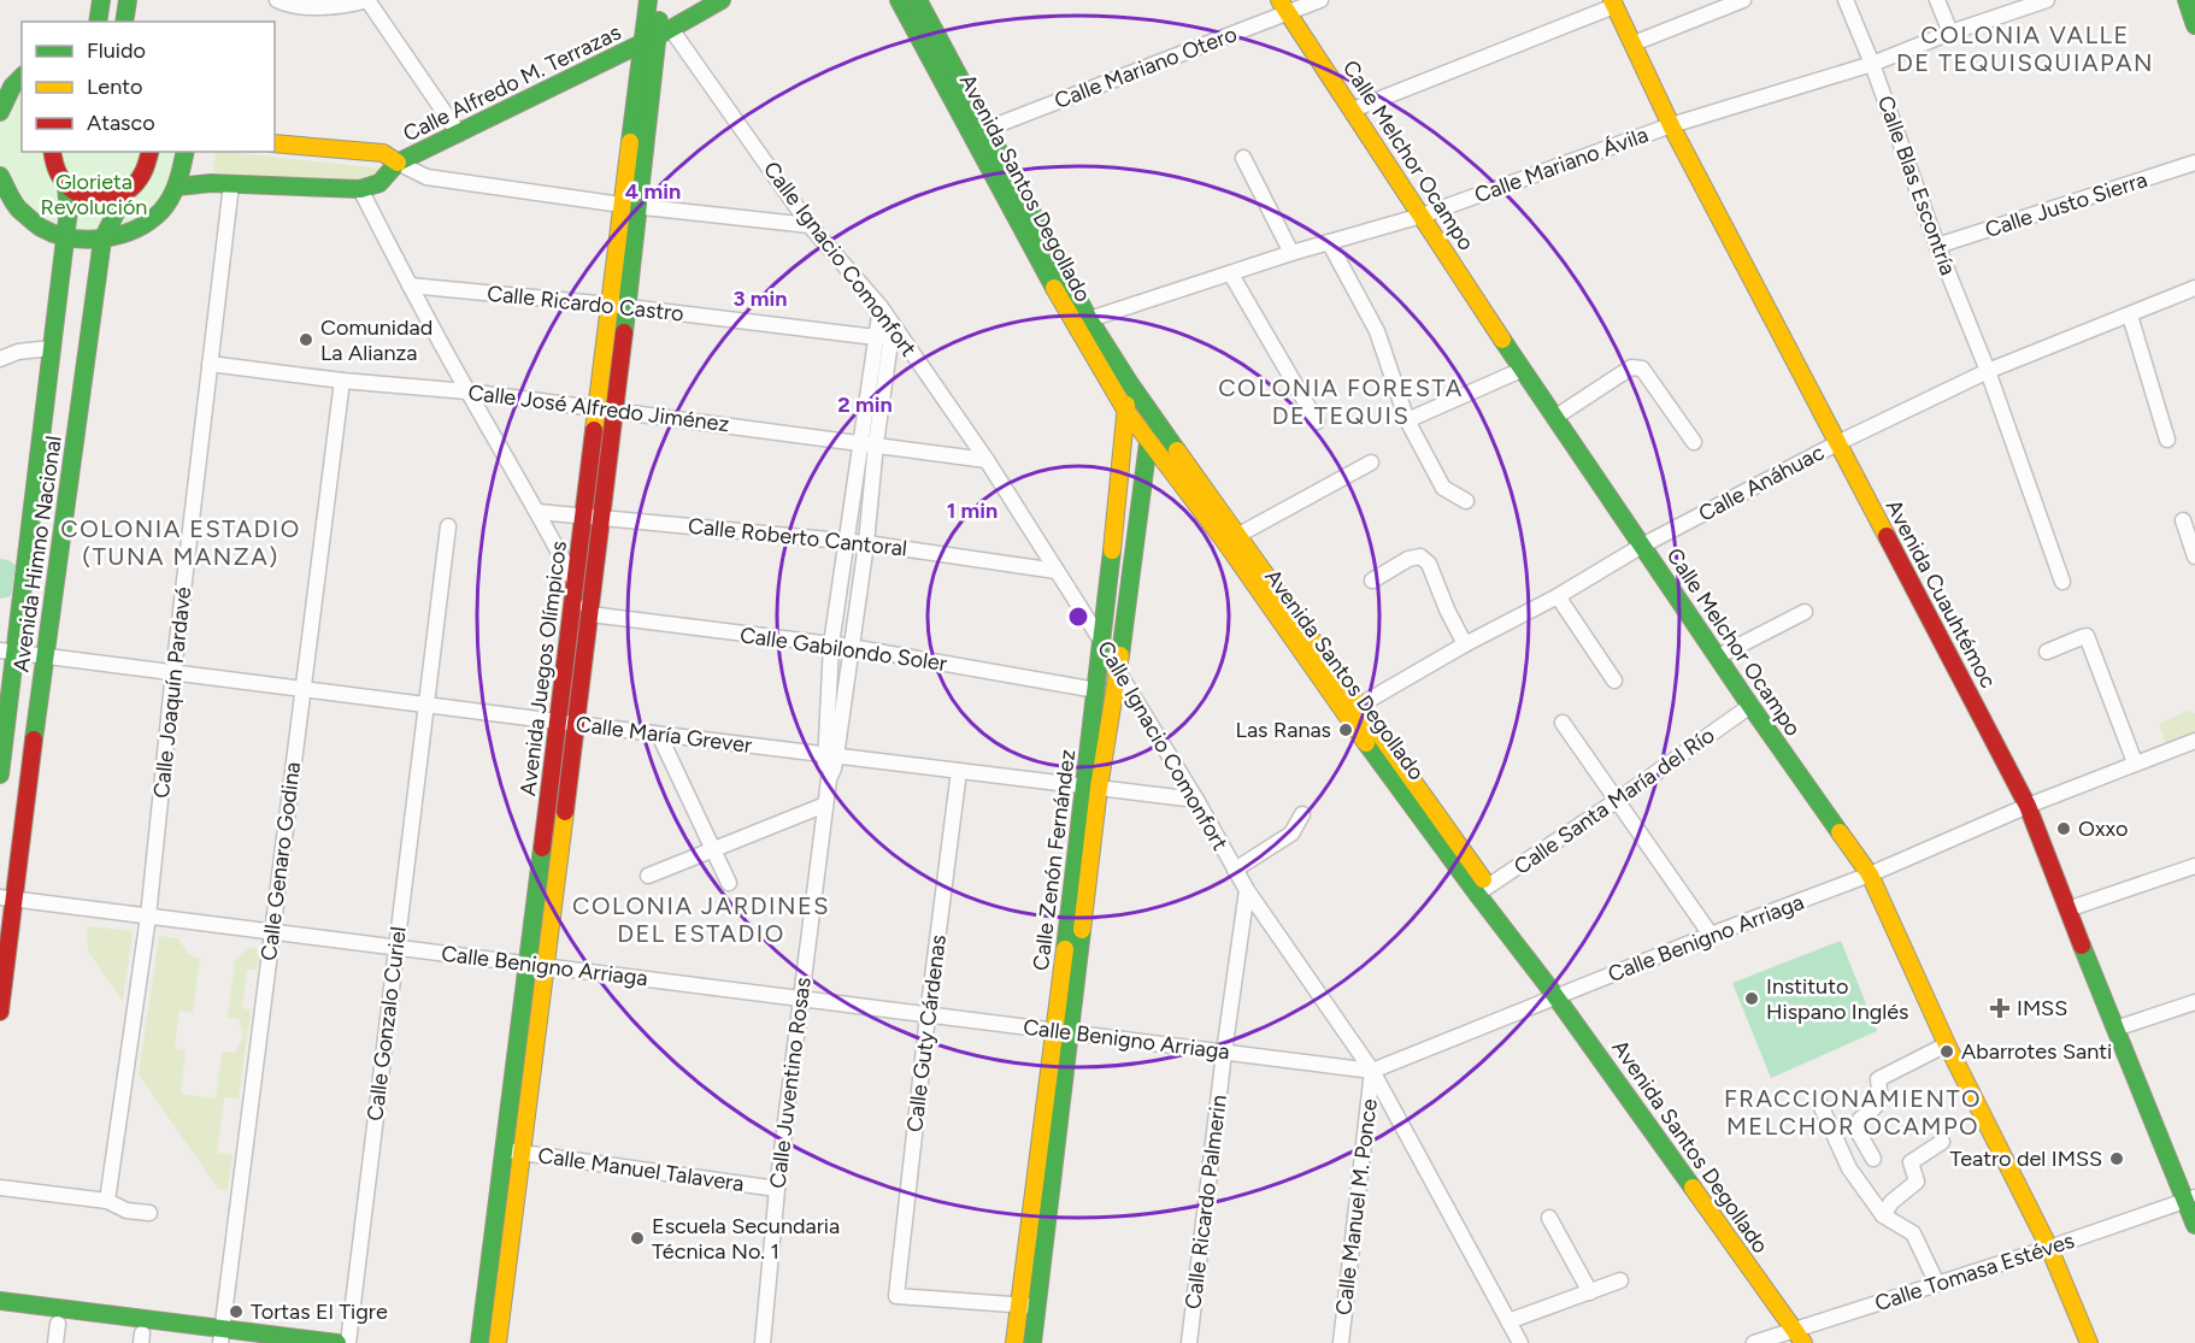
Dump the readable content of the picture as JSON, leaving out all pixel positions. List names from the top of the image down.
{
  "streets": {
    "street": [
      "Calle Mariano Otero",
      "Calle Alfredo M. Terrazas",
      "Calle Melchor Ocampo",
      "Calle Mariano Ávila",
      "Calle Blas Escontría",
      "Avenida Santos Degollado",
      "Calle Justo Sierra",
      "Calle Ignacio Comonfort",
      "Calle Ricardo Castro",
      "Calle José Alfredo Jiménez",
      "Calle Anáhuac",
      "Calle Roberto Cantoral",
      "Avenida Himno Nacional",
      "Avenida Cuauhtémoc",
      "Calle Gabilondo Soler",
      "Avenida Juegos Olímpicos",
      "Calle Joaquín Pardavé",
      "Calle María Grever",
      "Calle Santa María del Río",
      "Calle Zenón Fernández",
      "Calle Genaro Godina",
      "Calle Benigno Arriaga",
      "Calle Gonzalo Curiel",
      "Calle Guty Cárdenas",
      "Calle Juventino Rosas",
      "Calle Manuel Talavera",
      "Calle Ricardo Palmerin",
      "Calle Manuel M. Ponce",
      "Calle Tomasa Estéves"
    ]
  },
  "crossings": [
    ["Calle Mariano Otero", "Calle Melchor Ocampo"],
    ["Calle Mariano Otero", "Avenida Santos Degollado"],
    ["Calle Alfredo M. Terrazas", "Calle Ignacio Comonfort"],
    ["Calle Alfredo M. Terrazas", "Avenida Juegos Olímpicos"],
    ["Calle Melchor Ocampo", "Calle Mariano Ávila"],
    ["Calle Melchor Ocampo", "Calle Anáhuac"],
    ["Calle Melchor Ocampo", "Calle Santa María del Río"],
    ["Calle Melchor Ocampo", "Calle Benigno Arriaga"],
    ["Calle Melchor Ocampo", "Calle Tomasa Estéves"],
    ["Calle Mariano Ávila", "Calle Blas Escontría"],
    ["Calle Mariano Ávila", "Avenida Santos Degollado"],
    ["Calle Mariano Ávila", "Avenida Cuauhtémoc"],
    ["Calle Blas Escontría", "Calle Justo Sierra"],
    ["Calle Blas Escontría", "Calle Anáhuac"],
    ["Avenida Santos Degollado", "Calle Anáhuac"],
    ["Avenida Santos Degollado", "Calle Santa María del Río"],
    ["Avenida Santos Degollado", "Calle Zenón Fernández"],
    ["Avenida Santos Degollado", "Calle Benigno Arriaga"],
    ["Avenida Santos Degollado", "Calle Tomasa Estéves"],
    ["Calle Ignacio Comonfort", "Calle Ricardo Castro"],
    ["Calle Ignacio Comonfort", "Calle José Alfredo Jiménez"],
    ["Calle Ignacio Comonfort", "Calle Roberto Cantoral"],
    ["Calle Ignacio Comonfort", "Avenida Juegos Olímpicos"],
    ["Calle Ignacio Comonfort", "Calle María Grever"],
    ["Calle Ignacio Comonfort", "Calle Zenón Fernández"],
    ["Calle Ignacio Comonfort", "Calle Benigno Arriaga"],
    ["Calle Ignacio Comonfort", "Calle Juventino Rosas"],
    ["Calle Ignacio Comonfort", "Calle Ricardo Palmerin"],
    ["Calle Ignacio Comonfort", "Calle Manuel M. Ponce"],
    ["Calle Ricardo Castro", "Avenida Juegos Olímpicos"],
    ["Calle Ricardo Castro", "Calle Juventino Rosas"],
    ["Calle José Alfredo Jiménez", "Avenida Juegos Olímpicos"],
    ["Calle José Alfredo Jiménez", "Calle Joaquín Pardavé"],
    ["Calle José Alfredo Jiménez", "Calle Genaro Godina"],
    ["Calle José Alfredo Jiménez", "Calle Juventino Rosas"],
    ["Calle Anáhuac", "Avenida Cuauhtémoc"],
    ["Calle Roberto Cantoral", "Avenida Juegos Olímpicos"],
    ["Calle Roberto Cantoral", "Calle Juventino Rosas"],
    ["Avenida Himno Nacional", "Calle María Grever"],
    ["Avenida Himno Nacional", "Calle Benigno Arriaga"],
    ["Avenida Cuauhtémoc", "Calle Benigno Arriaga"],
    ["Avenida Cuauhtémoc", "Calle Tomasa Estéves"],
    ["Calle Gabilondo Soler", "Avenida Juegos Olímpicos"],
    ["Calle Gabilondo Soler", "Calle Zenón Fernández"],
    ["Calle Gabilondo Soler", "Calle Juventino Rosas"],
    ["Avenida Juegos Olímpicos", "Calle María Grever"],
    ["Avenida Juegos Olímpicos", "Calle Benigno Arriaga"],
    ["Avenida Juegos Olímpicos", "Calle Manuel Talavera"],
    ["Calle Joaquín Pardavé", "Calle María Grever"],
    ["Calle Joaquín Pardavé", "Calle Benigno Arriaga"],
    ["Calle María Grever", "Calle Zenón Fernández"],
    ["Calle María Grever", "Calle Genaro Godina"],
    ["Calle María Grever", "Calle Gonzalo Curiel"],
    ["Calle María Grever", "Calle Guty Cárdenas"],
    ["Calle María Grever", "Calle Juventino Rosas"],
    ["Calle Zenón Fernández", "Calle Benigno Arriaga"],
    ["Calle Zenón Fernández", "Calle Guty Cárdenas"],
    ["Calle Genaro Godina", "Calle Benigno Arriaga"],
    ["Calle Benigno Arriaga", "Calle Gonzalo Curiel"],
    ["Calle Benigno Arriaga", "Calle Guty Cárdenas"],
    ["Calle Benigno Arriaga", "Calle Juventino Rosas"],
    ["Calle Benigno Arriaga", "Calle Ricardo Palmerin"],
    ["Calle Benigno Arriaga", "Calle Manuel M. Ponce"],
    ["Calle Juventino Rosas", "Calle Manuel Talavera"]
  ],
  "districts": [
    "COLONIA VALLE DE TEQUISQUIAPAN",
    "COLONIA FORESTA DE TEQUIS",
    "COLONIA ESTADIO (TUNA MANZA)",
    "COLONIA JARDINES DEL ESTADIO",
    "FRACCIONAMIENTO MELCHOR OCAMPO"
  ],
  "parks": ["Glorieta Revolución"],
  "places": {
    "other": [
      "Comunidad La Alianza",
      "Las Ranas",
      "Oxxo",
      "Instituto Hispano Inglés",
      "Abarrotes Santi",
      "Teatro del IMSS",
      "Escuela Secundaria Técnica No. 1",
      "Tortas El Tigre"
    ],
    "health": ["IMSS"]
  },
  "legend": ["Fluido", "Lento", "Atasco"],
  "rings": [
    "4 min",
    "3 min",
    "2 min",
    "1 min"
  ]
}
